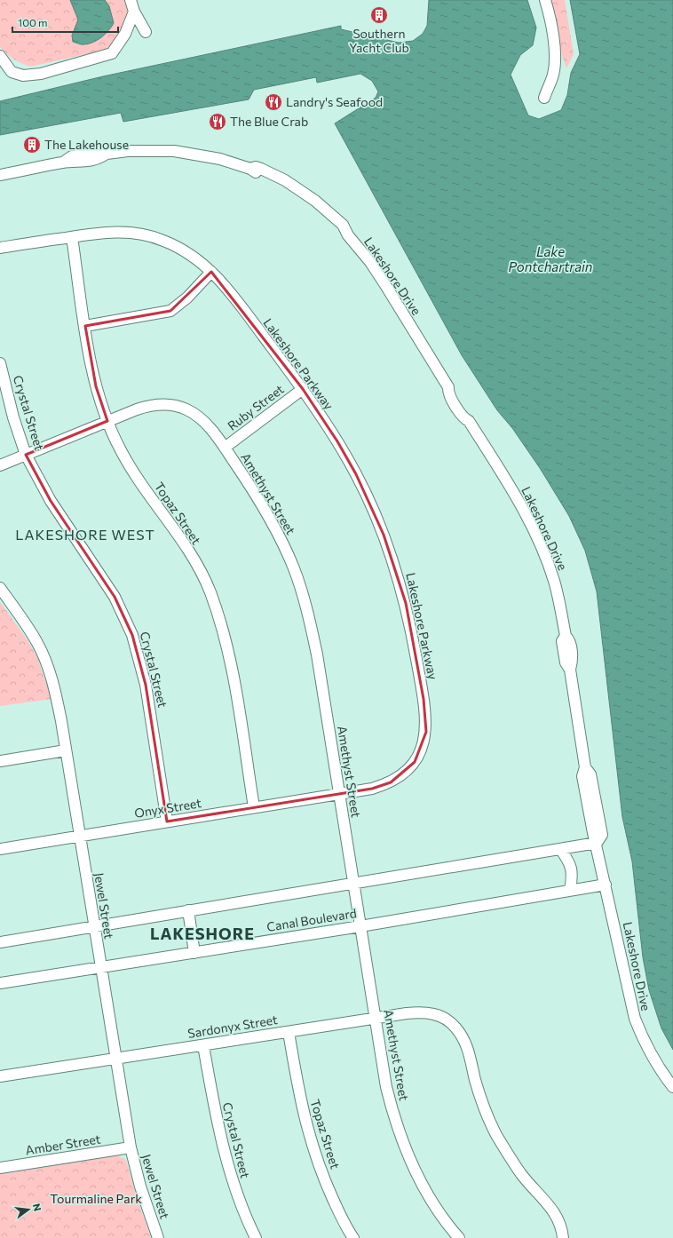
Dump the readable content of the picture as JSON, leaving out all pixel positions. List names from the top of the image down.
{
  "streets": {
    "street": [
      "Lakeshore Drive",
      "Lakeshore Parkway",
      "Ruby Street",
      "Crystal Street",
      "Amethyst Street",
      "Topaz Street",
      "Onyx Street",
      "Jewel Street",
      "Canal Boulevard",
      "Sardonyx Street",
      "Amber Street"
    ]
  },
  "crossings": [
    ["Lakeshore Drive", "Canal Boulevard"],
    ["Lakeshore Parkway", "Ruby Street"],
    ["Lakeshore Parkway", "Amethyst Street"],
    ["Lakeshore Parkway", "Topaz Street"],
    ["Lakeshore Parkway", "Onyx Street"],
    ["Ruby Street", "Amethyst Street"],
    ["Crystal Street", "Amethyst Street"],
    ["Crystal Street", "Onyx Street"],
    ["Crystal Street", "Sardonyx Street"],
    ["Amethyst Street", "Topaz Street"],
    ["Amethyst Street", "Onyx Street"],
    ["Amethyst Street", "Canal Boulevard"],
    ["Amethyst Street", "Sardonyx Street"],
    ["Topaz Street", "Onyx Street"],
    ["Topaz Street", "Sardonyx Street"],
    ["Onyx Street", "Jewel Street"],
    ["Jewel Street", "Canal Boulevard"],
    ["Jewel Street", "Sardonyx Street"],
    ["Jewel Street", "Amber Street"]
  ],
  "districts": ["LAKESHORE WEST", "LAKESHORE"],
  "water": ["Lake Pontchartrain"],
  "parks": ["Tourmaline Park"],
  "places": {
    "building": ["Southern Yacht Club", "The Lakehouse"],
    "restaurant": ["Landry's Seafood", "The Blue Crab"]
  },
  "scale_bar": "100 m",
  "north": "right"
}
